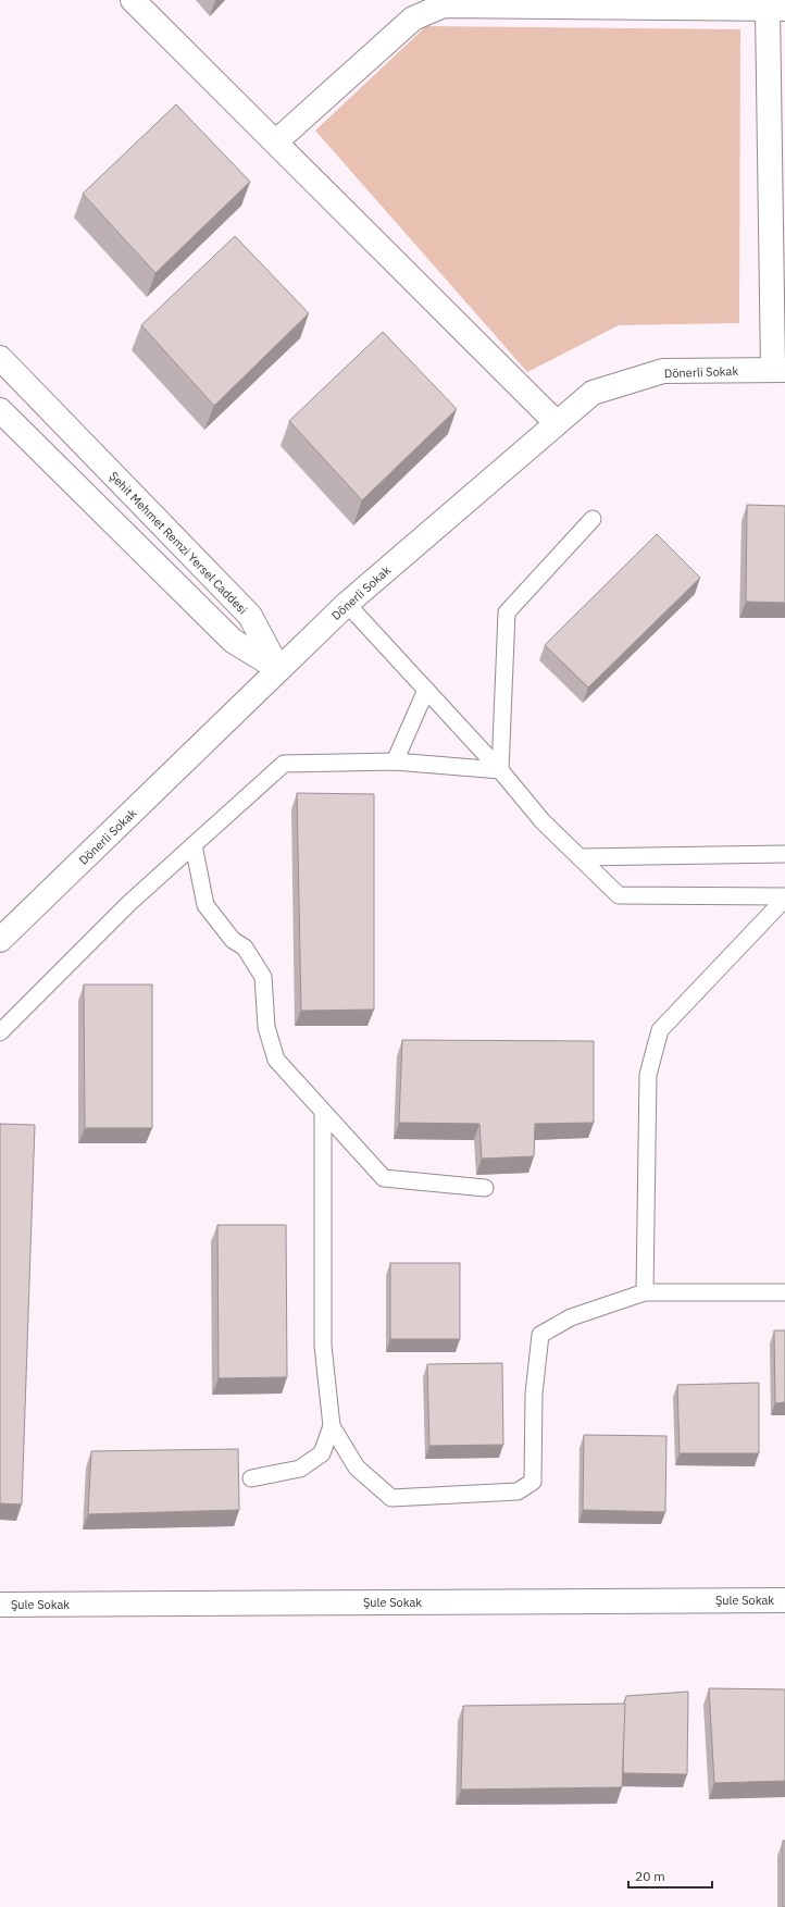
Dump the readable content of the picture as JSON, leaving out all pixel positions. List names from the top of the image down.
{
  "streets": {
    "street": ["Dönerli Sokak", "Şehit Mehmet Remzi Yersel Caddesi", "Şule Sokak"]
  },
  "crossings": [
    ["Dönerli Sokak", "Şehit Mehmet Remzi Yersel Caddesi"]
  ],
  "scale_bar": "20 m"
}
